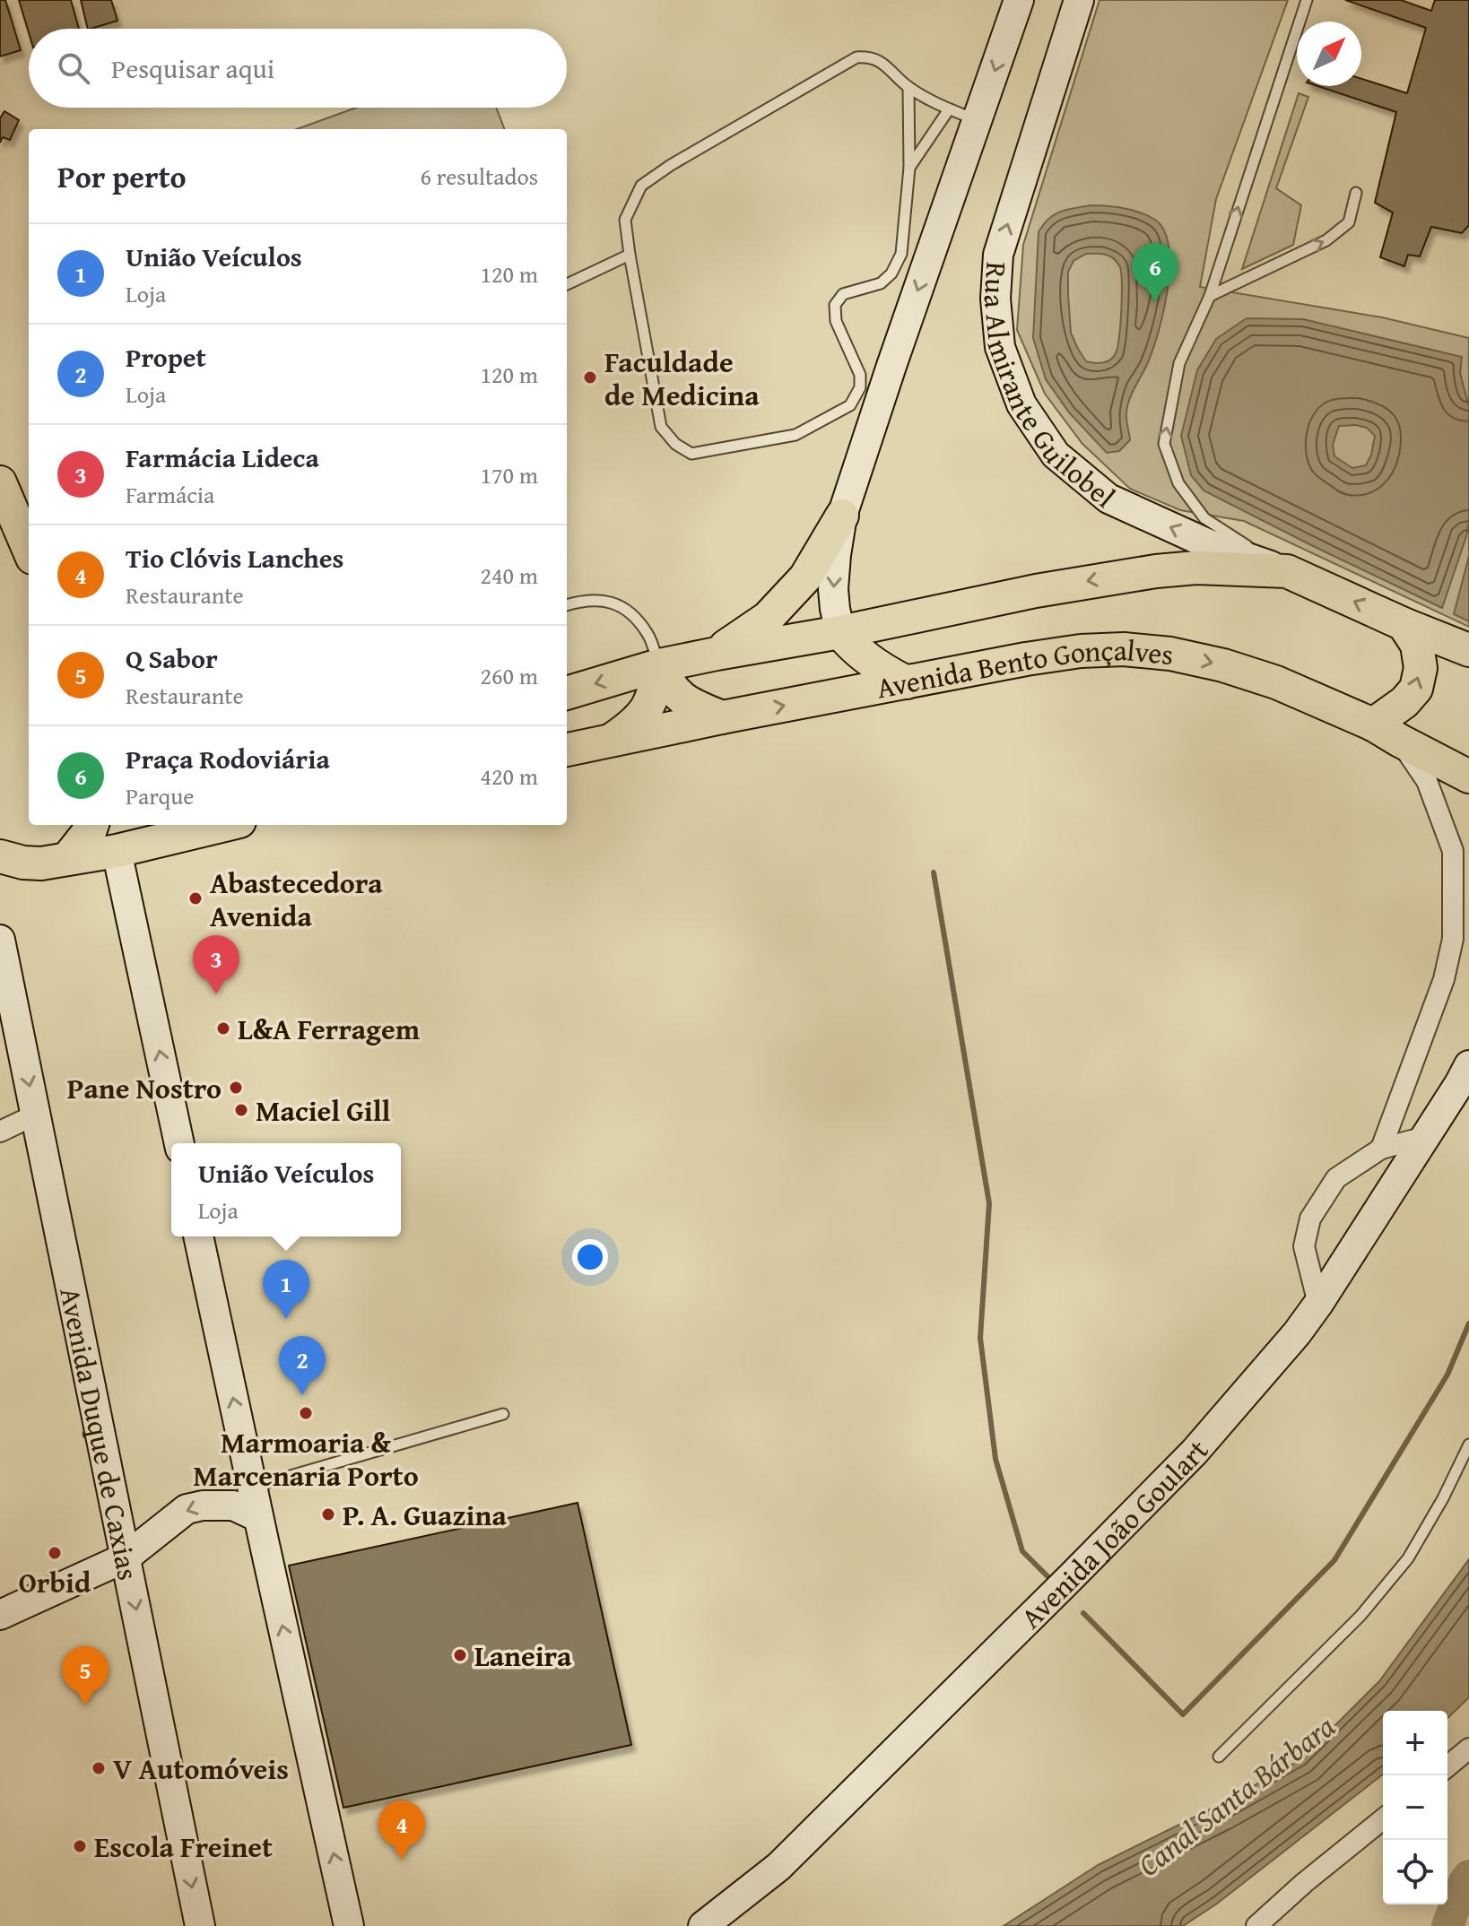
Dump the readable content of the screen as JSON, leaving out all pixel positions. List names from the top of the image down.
{
  "streets": {
    "main road": [
      "Rua Almirante Guilobel",
      "Avenida Bento Gonçalves",
      "Avenida Duque de Caxias",
      "Avenida João Goulart"
    ]
  },
  "one_way": ["Rua Almirante Guilobel"],
  "water": ["Canal Santa Bárbara"],
  "places": [
    "Faculdade de Medicina",
    "Abastecedora Avenida",
    "L&A Ferragem",
    "Pane Nostro",
    "Maciel Gill",
    "Marmoaria & Marcenaria Porto",
    "P. A. Guazina",
    "Orbid",
    "Laneira",
    "V Automóveis",
    "Escola Freinet"
  ],
  "north": "top right",
  "page": {
    "search": "Pesquisar aqui",
    "heading": ["Por perto", "6 resultados"],
    "list": [
      {
        "mark": "1",
        "name": "União Veículos",
        "note": "Loja",
        "value": "120 m"
      },
      {
        "mark": "2",
        "name": "Propet",
        "note": "Loja",
        "value": "120 m"
      },
      {
        "mark": "3",
        "name": "Farmácia Lideca",
        "note": "Farmácia",
        "value": "170 m"
      },
      {
        "mark": "4",
        "name": "Tio Clóvis Lanches",
        "note": "Restaurante",
        "value": "240 m"
      },
      {
        "mark": "5",
        "name": "Q Sabor",
        "note": "Restaurante",
        "value": "260 m"
      },
      {
        "mark": "6",
        "name": "Praça Rodoviária",
        "note": "Parque",
        "value": "420 m"
      }
    ],
    "pins": [
      "6",
      "3",
      "1",
      "2",
      "5",
      "4"
    ],
    "popup": ["União Veículos", "Loja"],
    "map_buttons": ["+", "−"]
  }
}
